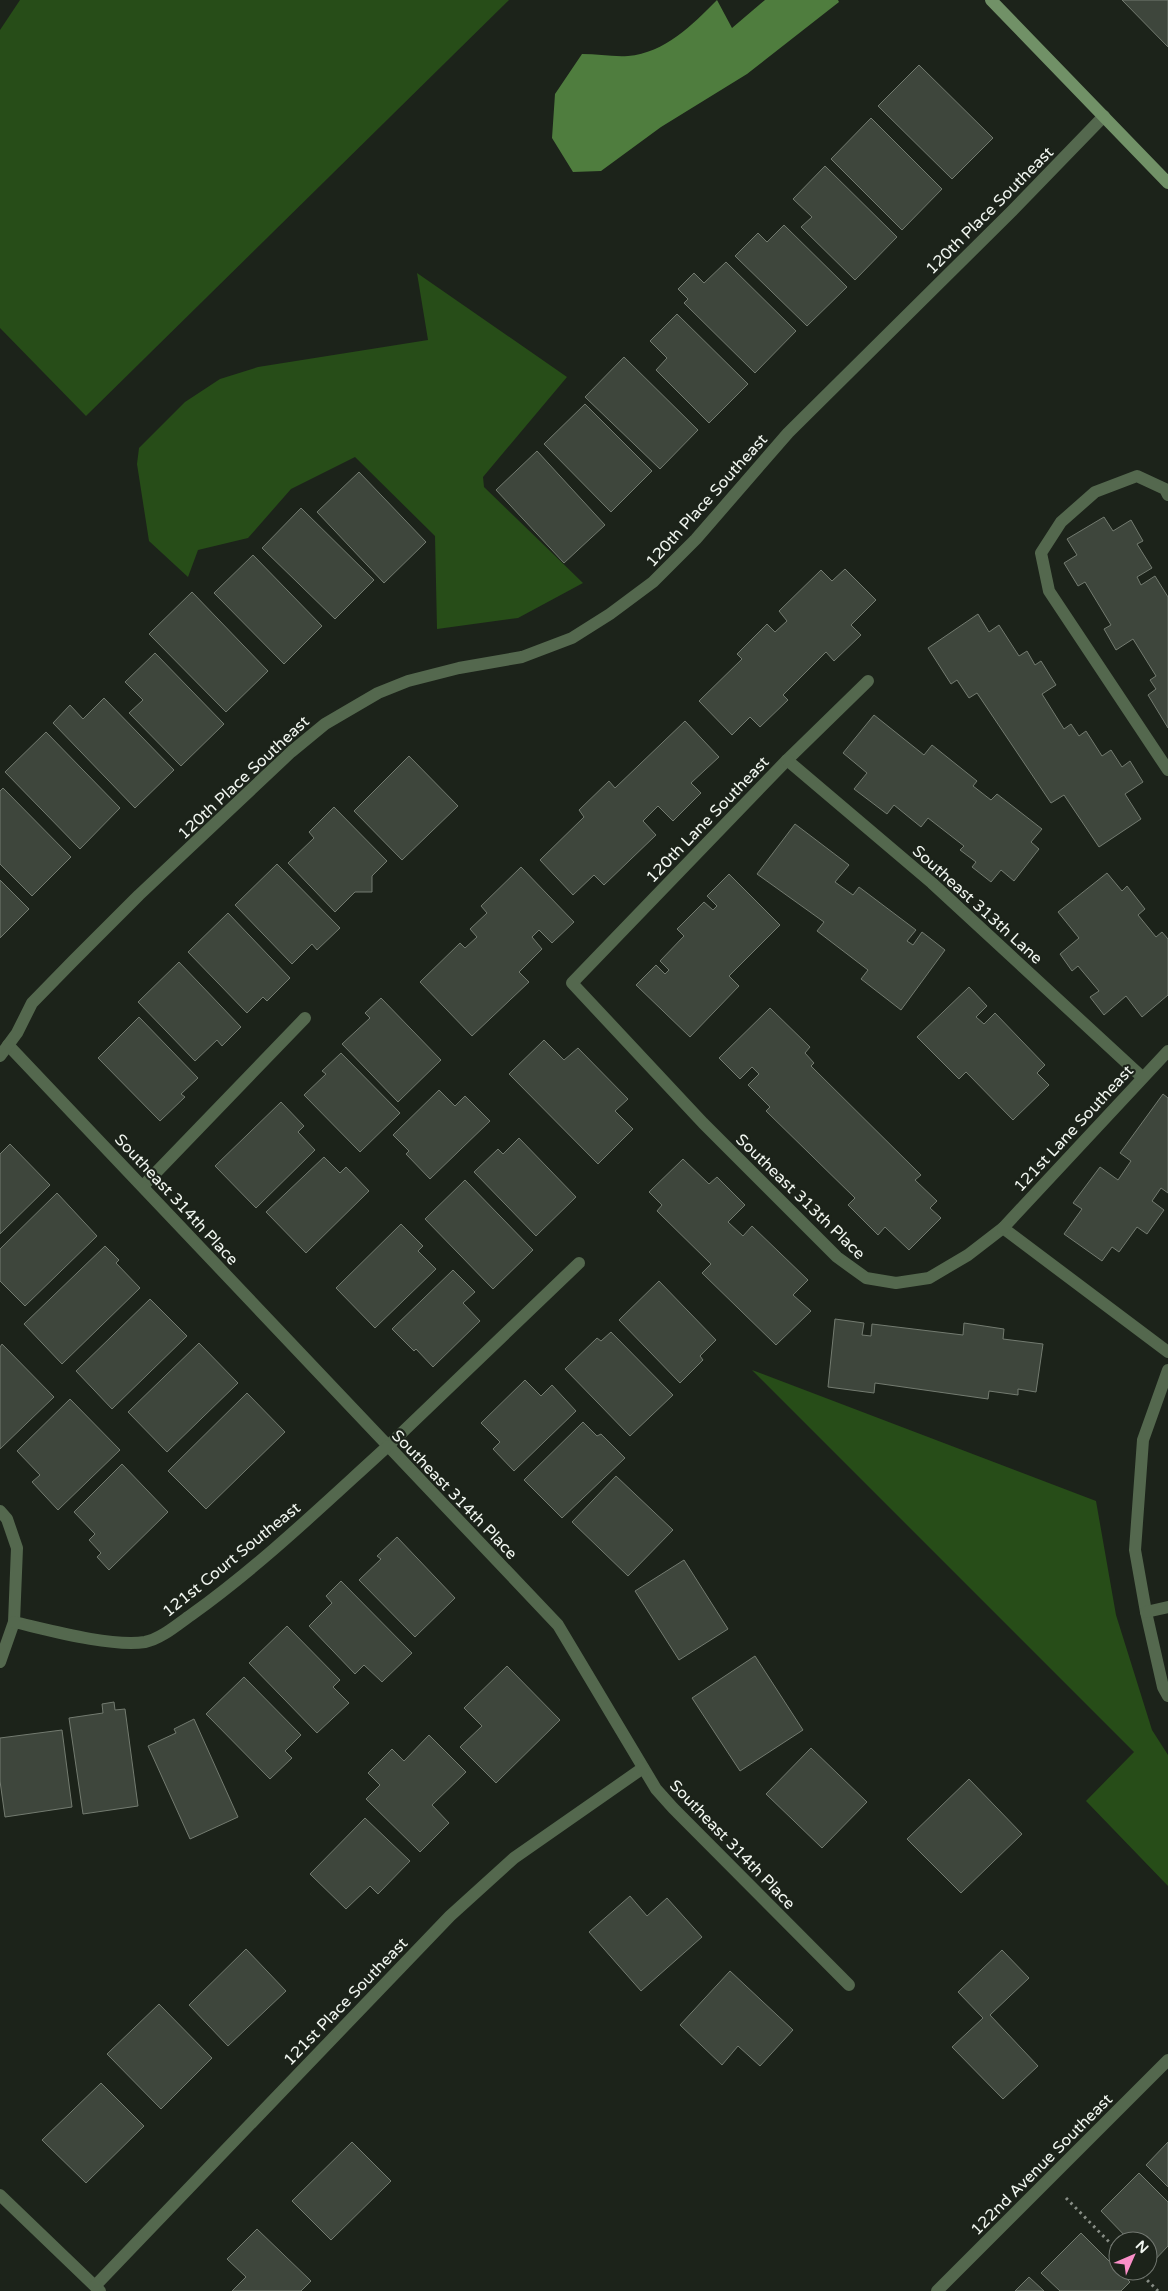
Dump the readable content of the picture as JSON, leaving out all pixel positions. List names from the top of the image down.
{
  "streets": {
    "street": [
      "120th Place Southeast",
      "120th Lane Southeast",
      "Southeast 313th Lane",
      "121st Lane Southeast",
      "Southeast 313th Place",
      "Southeast 314th Place",
      "121st Court Southeast",
      "121st Place Southeast",
      "122nd Avenue Southeast"
    ]
  },
  "crossings": [
    ["120th Place Southeast", "Southeast 314th Place"],
    ["120th Lane Southeast", "Southeast 313th Lane"],
    ["120th Lane Southeast", "Southeast 313th Place"],
    ["Southeast 313th Lane", "121st Lane Southeast"],
    ["121st Lane Southeast", "Southeast 313th Place"],
    ["Southeast 314th Place", "121st Court Southeast"],
    ["Southeast 314th Place", "121st Place Southeast"]
  ],
  "north": "top right"
}
